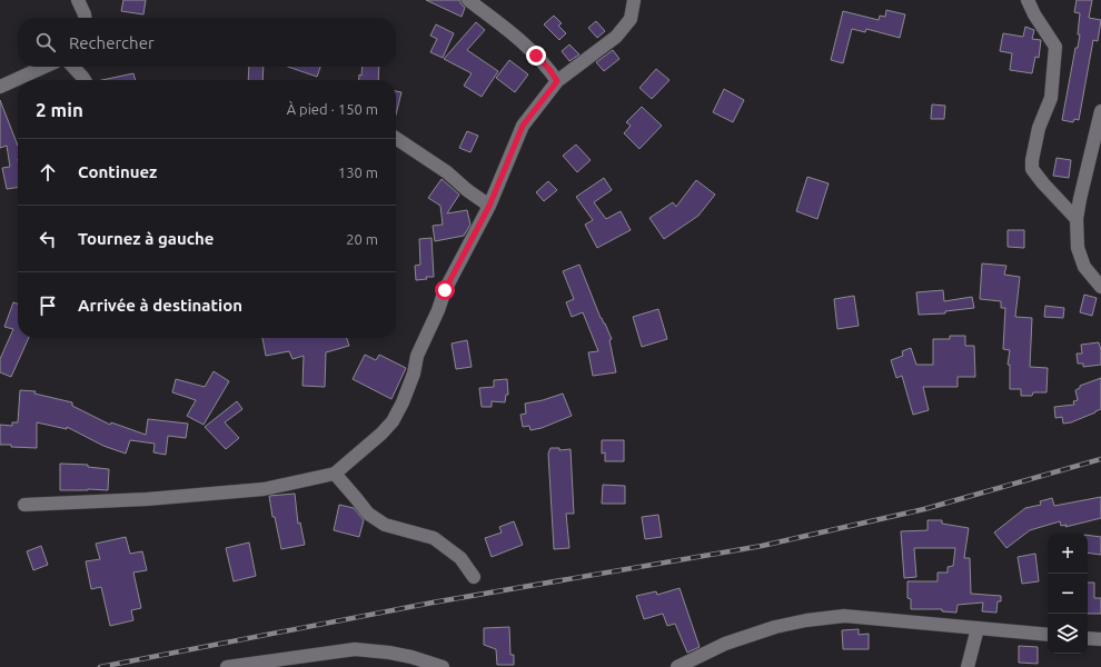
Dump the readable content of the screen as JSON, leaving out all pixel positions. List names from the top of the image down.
{
  "page": {
    "search": "Rechercher",
    "heading": ["2 min", "À pied · 150 m"],
    "list": [
      ["Continuez", "130 m"],
      ["Tournez à gauche", "20 m"],
      "Arrivée à destination"
    ],
    "map_buttons": ["+", "−"]
  }
}
